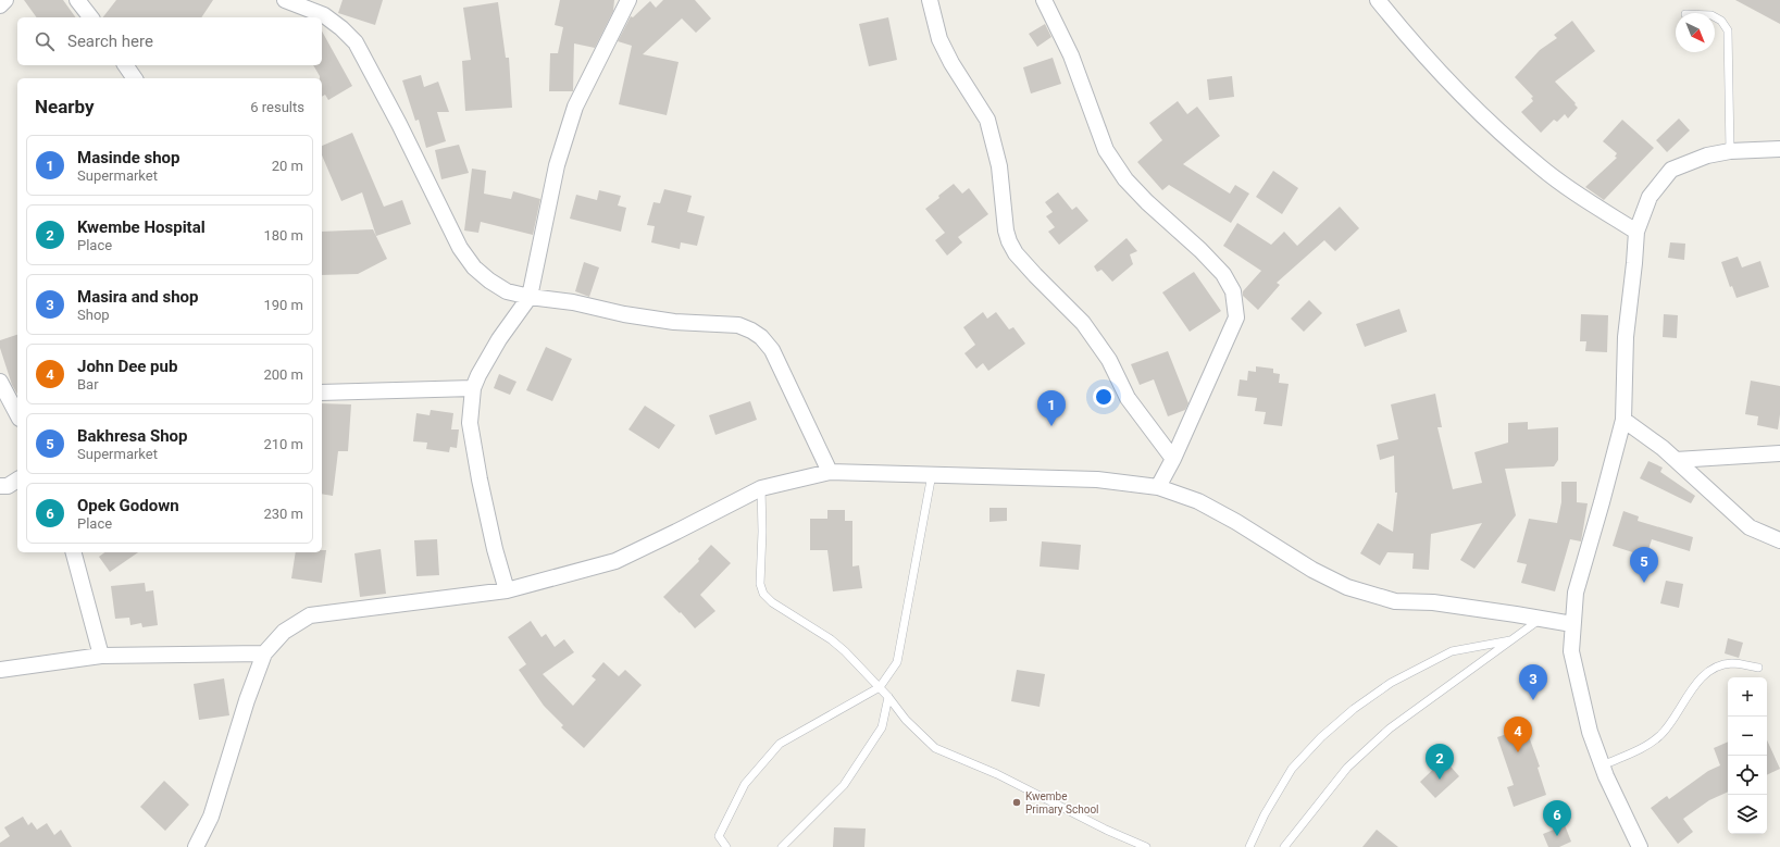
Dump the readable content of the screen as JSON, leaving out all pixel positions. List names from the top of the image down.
{
  "places": ["Kwembe Primary School"],
  "north": "bottom right",
  "page": {
    "search": "Search here",
    "heading": ["Nearby", "6 results"],
    "list": [
      {
        "mark": "1",
        "name": "Masinde shop",
        "note": "Supermarket",
        "value": "20 m"
      },
      {
        "mark": "2",
        "name": "Kwembe Hospital",
        "note": "Place",
        "value": "180 m"
      },
      {
        "mark": "3",
        "name": "Masira and shop",
        "note": "Shop",
        "value": "190 m"
      },
      {
        "mark": "4",
        "name": "John Dee pub",
        "note": "Bar",
        "value": "200 m"
      },
      {
        "mark": "5",
        "name": "Bakhresa Shop",
        "note": "Supermarket",
        "value": "210 m"
      },
      {
        "mark": "6",
        "name": "Opek Godown",
        "note": "Place",
        "value": "230 m"
      }
    ],
    "pins": [
      "1",
      "5",
      "3",
      "4",
      "2",
      "6"
    ],
    "map_buttons": ["+", "−"]
  }
}
